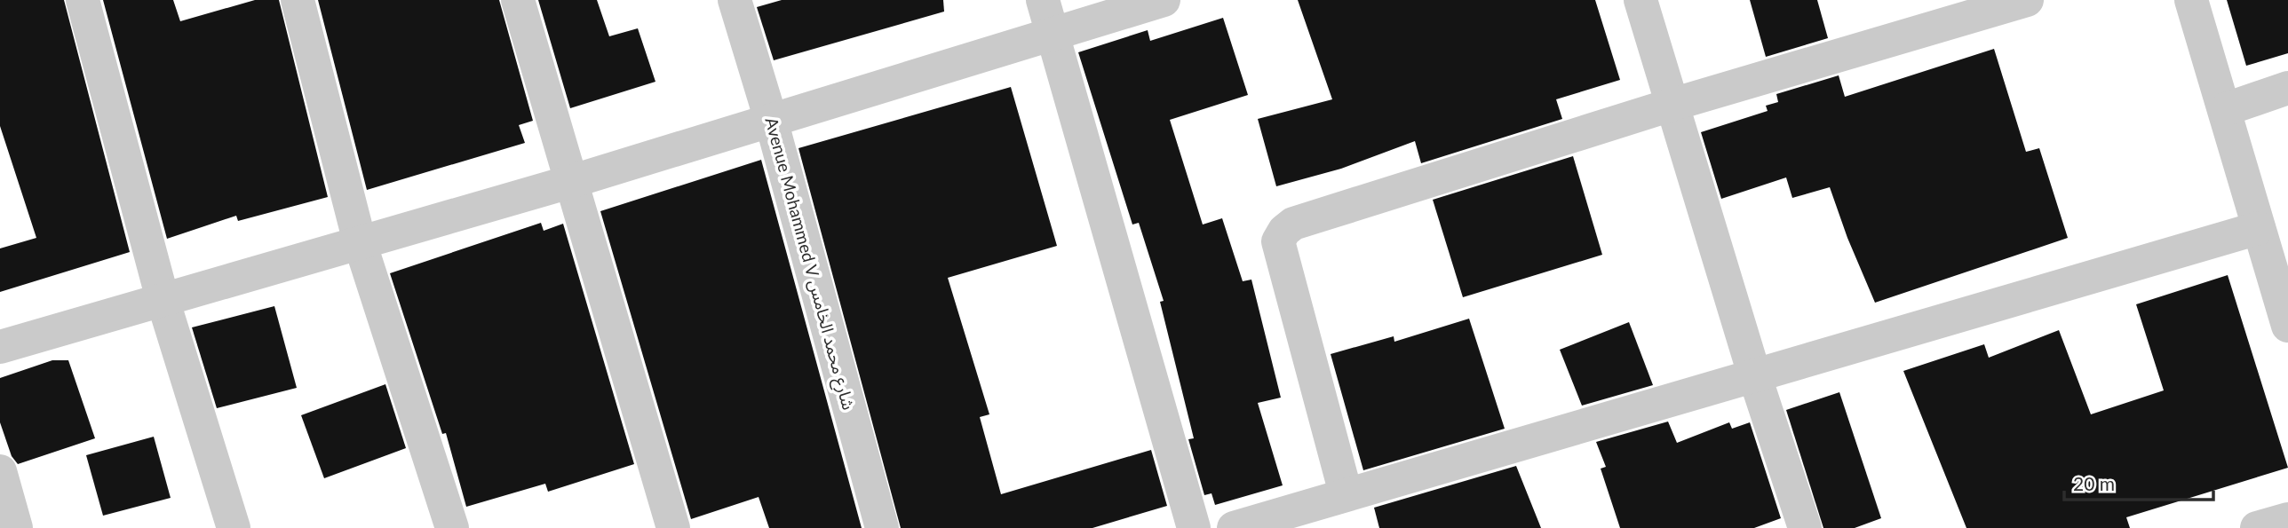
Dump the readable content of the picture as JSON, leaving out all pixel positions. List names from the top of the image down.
{
  "streets": {
    "street": ["Avenue Mohammed V شارع محمد الخامس"]
  },
  "scale_bar": "20 m"
}
